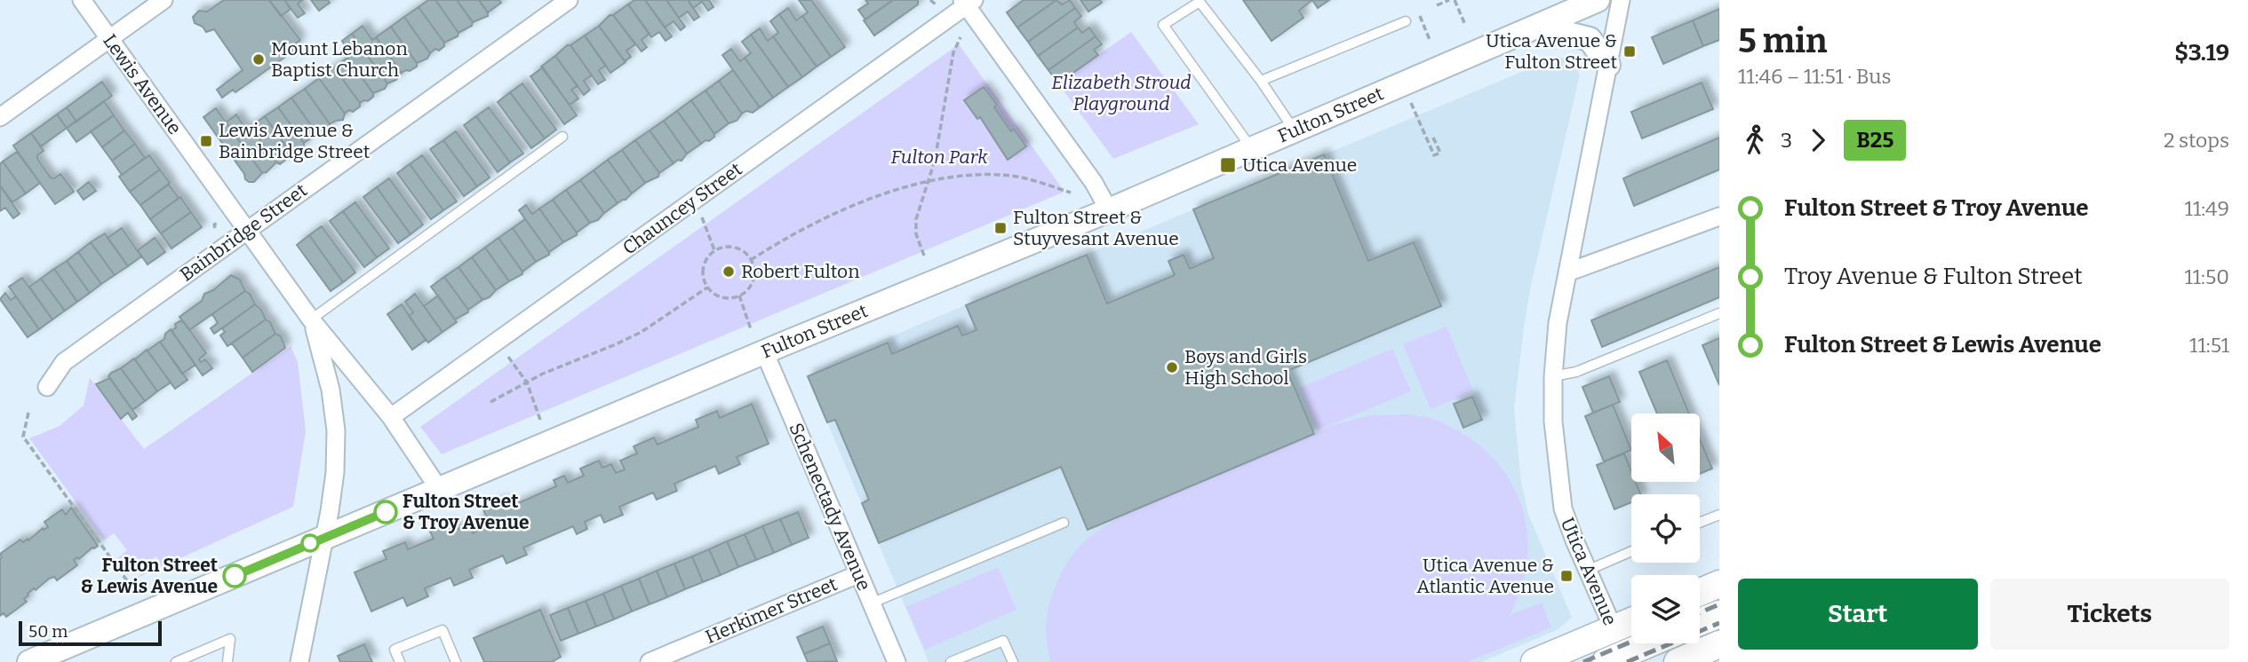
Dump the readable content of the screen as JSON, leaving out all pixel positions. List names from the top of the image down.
{
  "streets": {
    "main road": ["Fulton Street", "Utica Avenue"],
    "street": [
      "Lewis Avenue",
      "Chauncey Street",
      "Bainbridge Street",
      "Schenectady Avenue",
      "Herkimer Street"
    ]
  },
  "crossings": [
    ["Lewis Avenue", "Fulton Street"],
    ["Lewis Avenue", "Chauncey Street"],
    ["Lewis Avenue", "Bainbridge Street"],
    ["Fulton Street", "Schenectady Avenue"],
    ["Schenectady Avenue", "Herkimer Street"]
  ],
  "parks": ["Elizabeth Stroud Playground", "Fulton Park"],
  "places": {
    "transit": [
      "Utica Avenue & Fulton Street",
      "Lewis Avenue & Bainbridge Street",
      "Utica Avenue",
      "Fulton Street & Stuyvesant Avenue",
      "Utica Avenue & Atlantic Avenue"
    ],
    "other": [
      "Mount Lebanon Baptist Church",
      "Robert Fulton",
      "Boys and Girls High School",
      "Fulton Street & Troy Avenue",
      "Fulton Street & Lewis Avenue"
    ]
  },
  "lines": ["bus line B25"],
  "scale_bar": "50 m",
  "north": "top left",
  "page": {
    "heading": ["5 min", "11:46 – 11:51 · Bus", "$3.19"],
    "legs": ["3", "B25", "2 stops"],
    "list": [
      {
        "name": "Fulton Street & Troy Avenue",
        "value": "11:49"
      },
      {
        "name": "Troy Avenue & Fulton Street",
        "value": "11:50"
      },
      {
        "name": "Fulton Street & Lewis Avenue",
        "value": "11:51"
      }
    ],
    "buttons": ["Start", "Tickets"],
    "scale": "50 m"
  }
}
